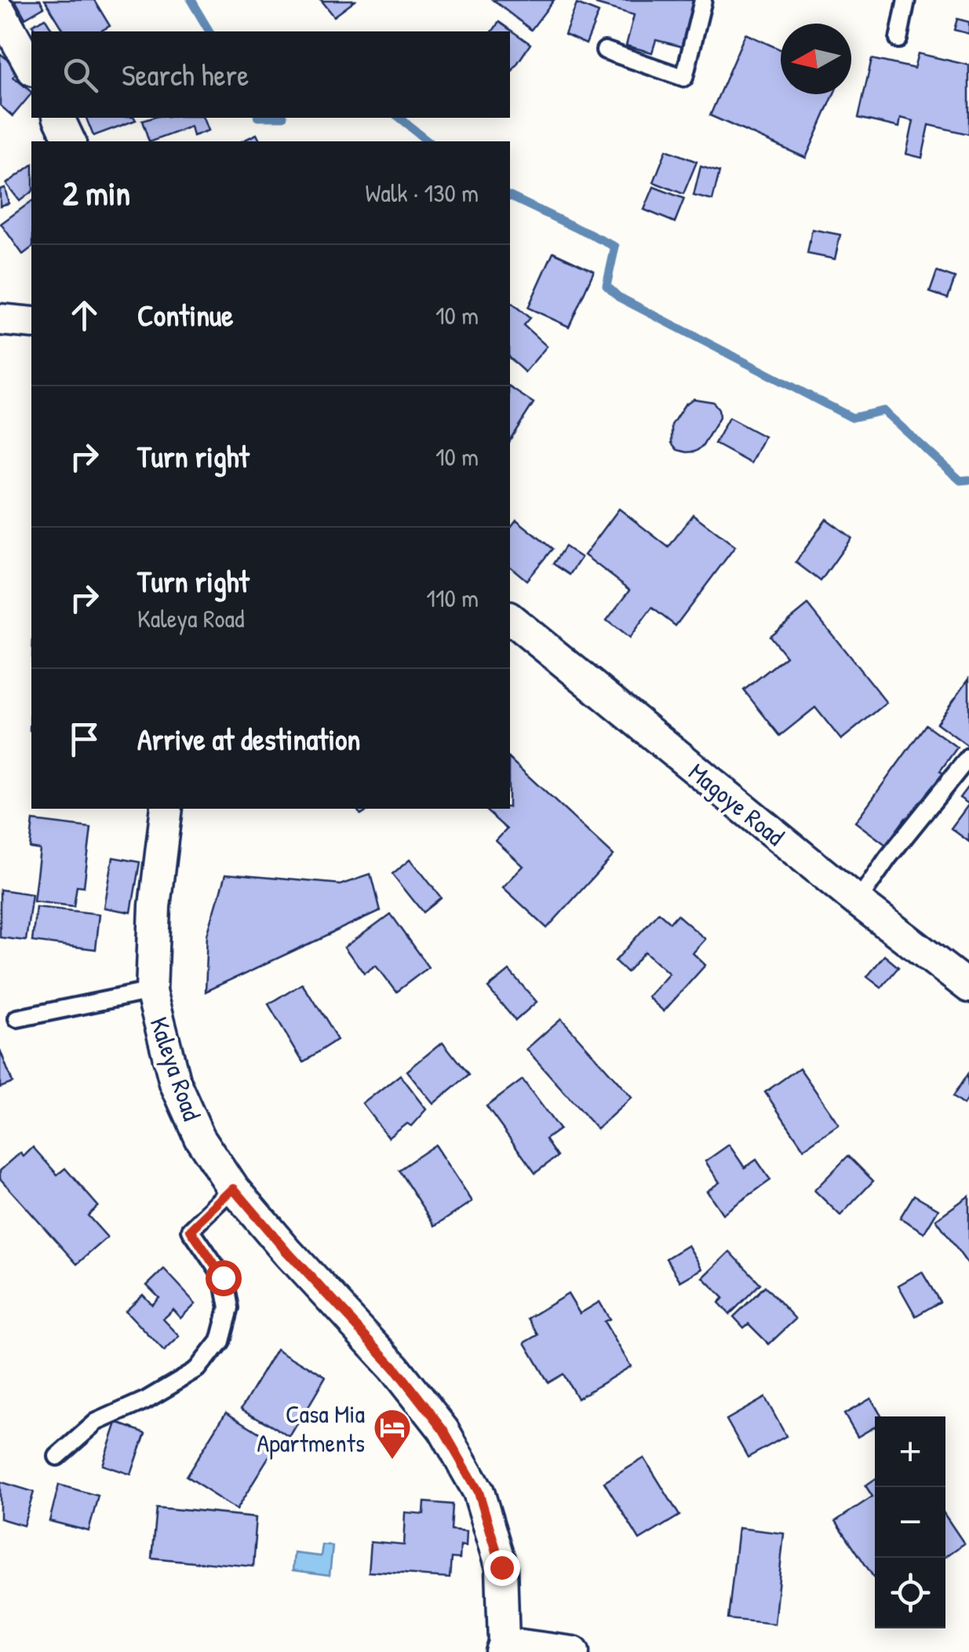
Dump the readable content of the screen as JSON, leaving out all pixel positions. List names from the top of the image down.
{
  "streets": {
    "street": ["Magoye Road", "Kaleya Road"]
  },
  "places": {
    "hotel": ["Casa Mia Apartments"]
  },
  "north": "left",
  "page": {
    "search": "Search here",
    "heading": ["2 min", "Walk · 130 m"],
    "list": [
      ["Continue", "10 m"],
      ["Turn right", "10 m"],
      ["Turn right", "Kaleya Road", "110 m"],
      "Arrive at destination"
    ],
    "map_buttons": ["+", "−"]
  }
}
